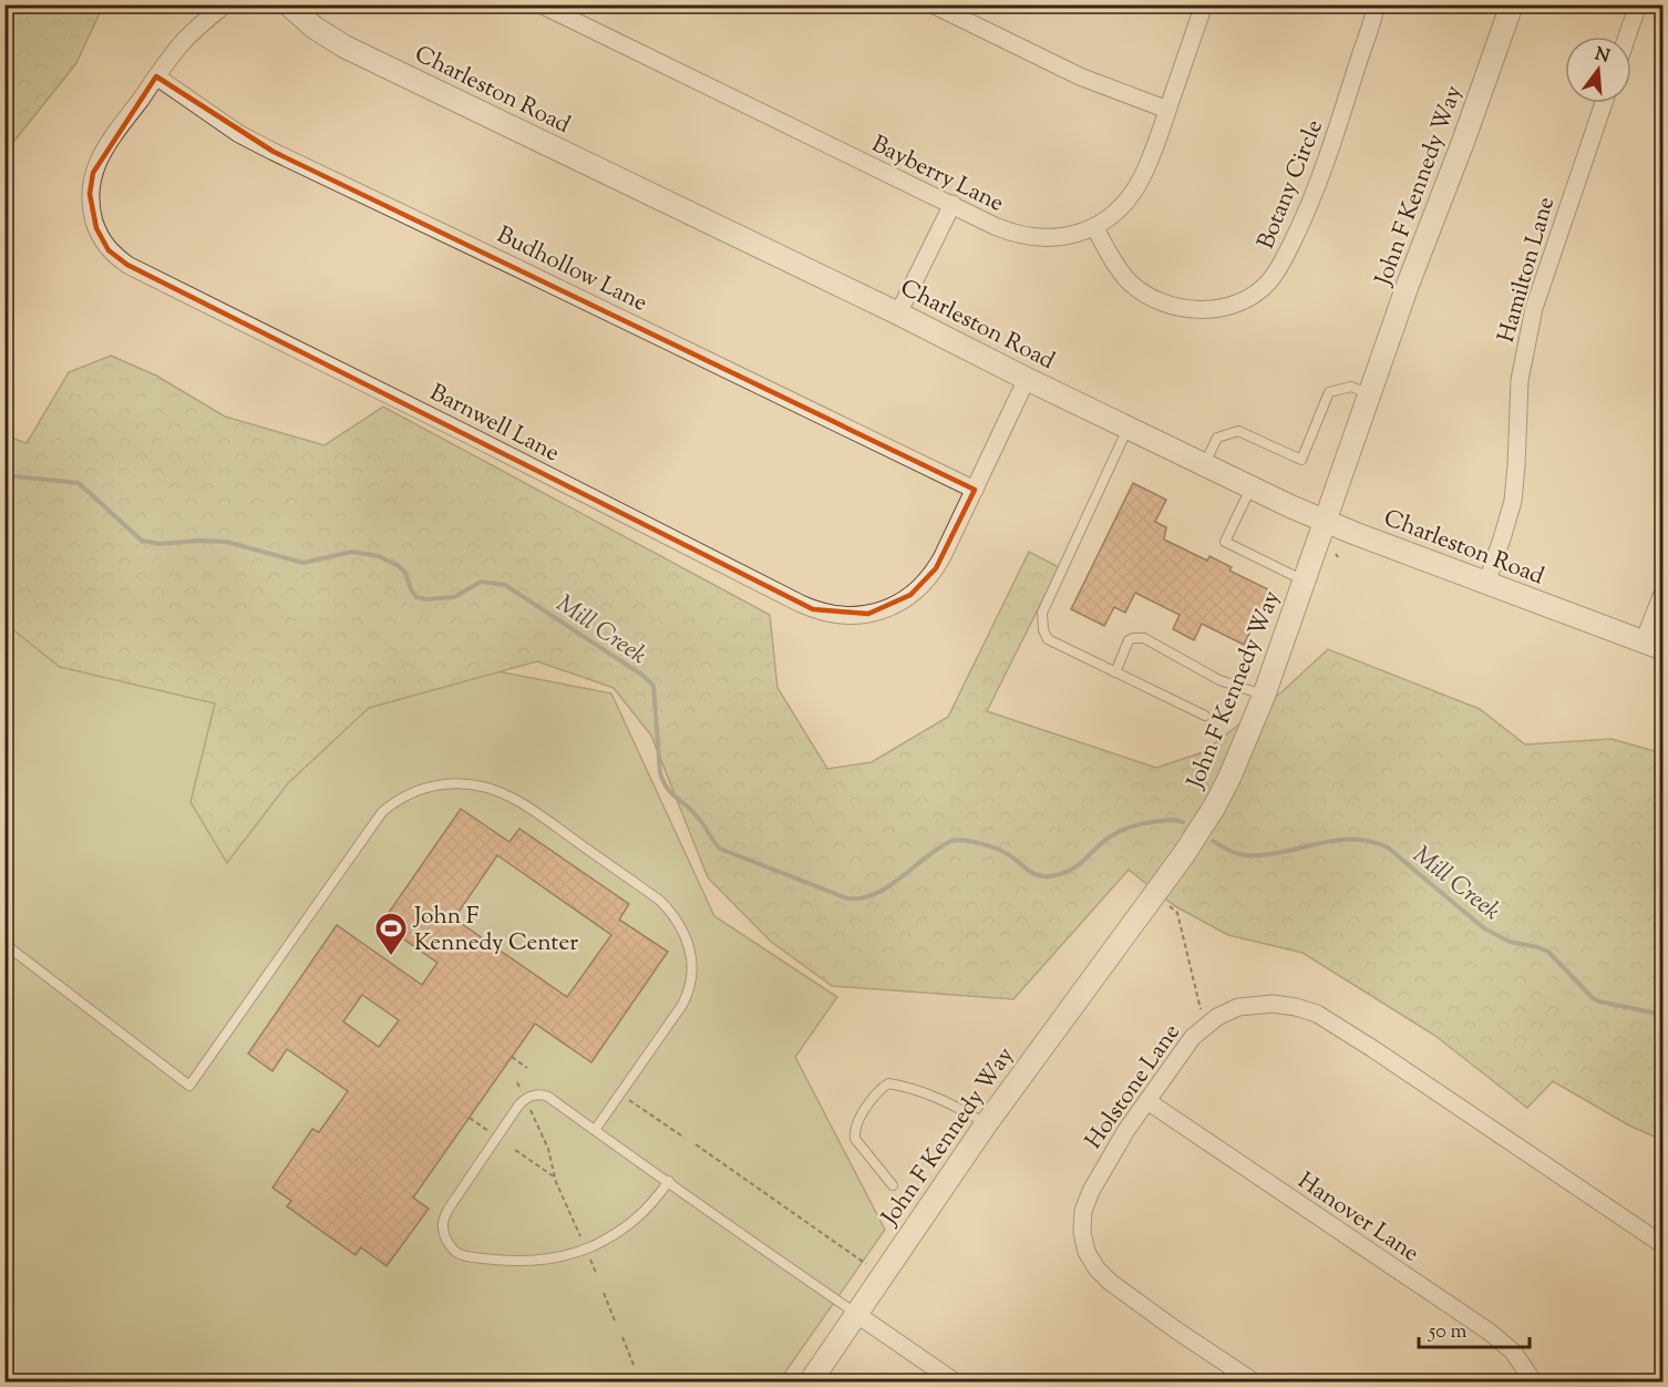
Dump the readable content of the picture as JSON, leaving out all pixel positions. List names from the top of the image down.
{
  "streets": {
    "street": [
      "Charleston Road",
      "Bayberry Lane",
      "Botany Circle",
      "John F Kennedy Way",
      "Budhollow Lane",
      "Hamilton Lane",
      "Barnwell Lane",
      "Holstone Lane",
      "Hanover Lane"
    ]
  },
  "crossings": [
    ["Charleston Road", "John F Kennedy Way"],
    ["Charleston Road", "Hamilton Lane"],
    ["Charleston Road", "Barnwell Lane"],
    ["Bayberry Lane", "Botany Circle"],
    ["Budhollow Lane", "Barnwell Lane"],
    ["Holstone Lane", "Hanover Lane"]
  ],
  "water": ["Mill Creek"],
  "places": {
    "sports": ["John F Kennedy Center"]
  },
  "scale_bar": "50 m",
  "north": "top"
}
